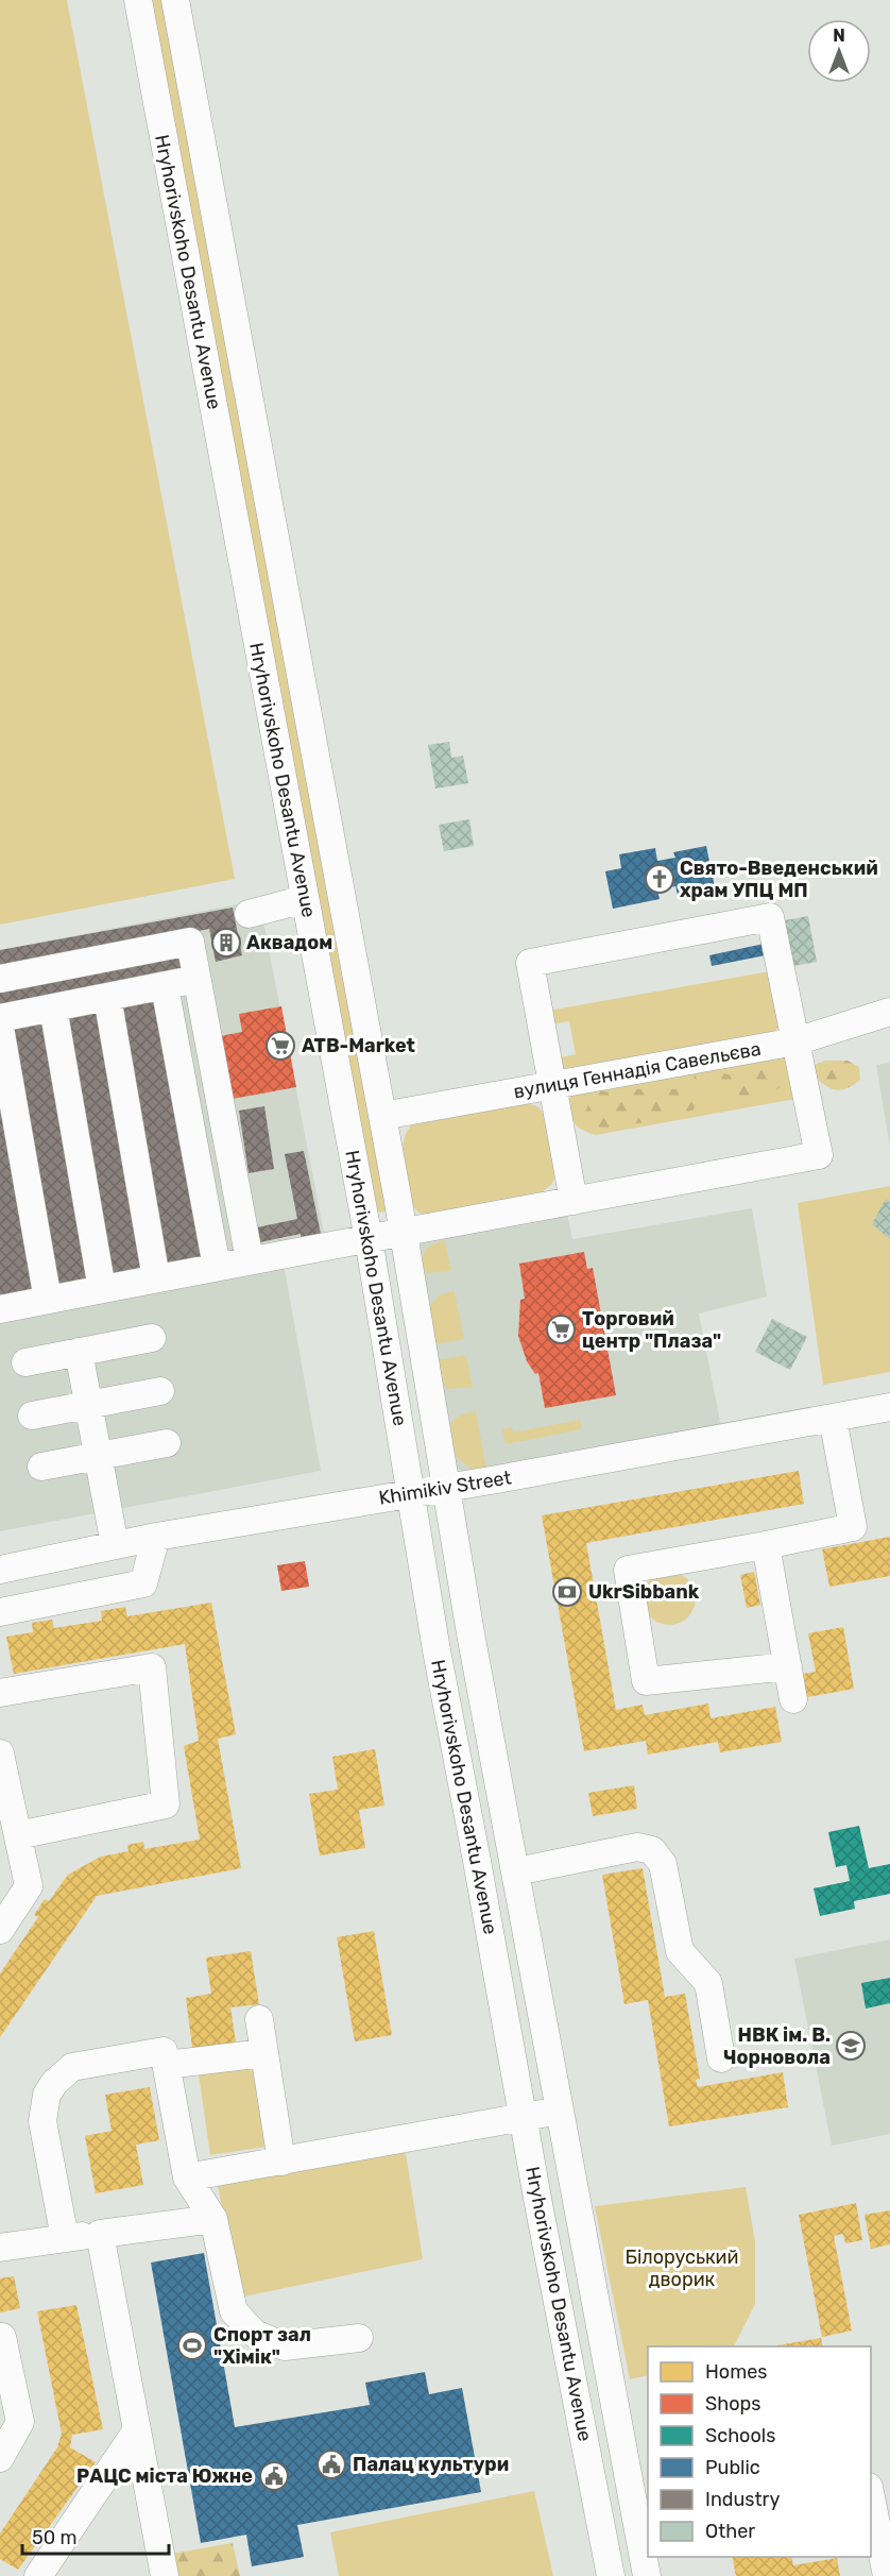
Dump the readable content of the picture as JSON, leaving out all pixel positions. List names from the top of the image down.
{
  "streets": {
    "street": ["Hryhorivskoho Desantu Avenue", "вулиця Геннадія Савельєва", "Khimikiv Street"]
  },
  "crossings": [
    ["Hryhorivskoho Desantu Avenue", "вулиця Геннадія Савельєва"],
    ["Hryhorivskoho Desantu Avenue", "Khimikiv Street"]
  ],
  "parks": ["Білоруський дворик"],
  "places": {
    "church": ["Свято-Введенський храм УПЦ МП"],
    "building": ["Аквадом"],
    "supermarket": ["ATB-Market", "Торговий центр \"Плаза\""],
    "bank": ["UkrSibbank"],
    "school or university": ["НВК ім. В. Чорновола"],
    "sports": ["Спорт зал \"Хімік\""],
    "public building": ["Палац культури", "РАЦС міста Южне"]
  },
  "legend": [
    "Homes",
    "Shops",
    "Schools",
    "Public",
    "Industry",
    "Other"
  ],
  "scale_bar": "50 m",
  "north": "top"
}
